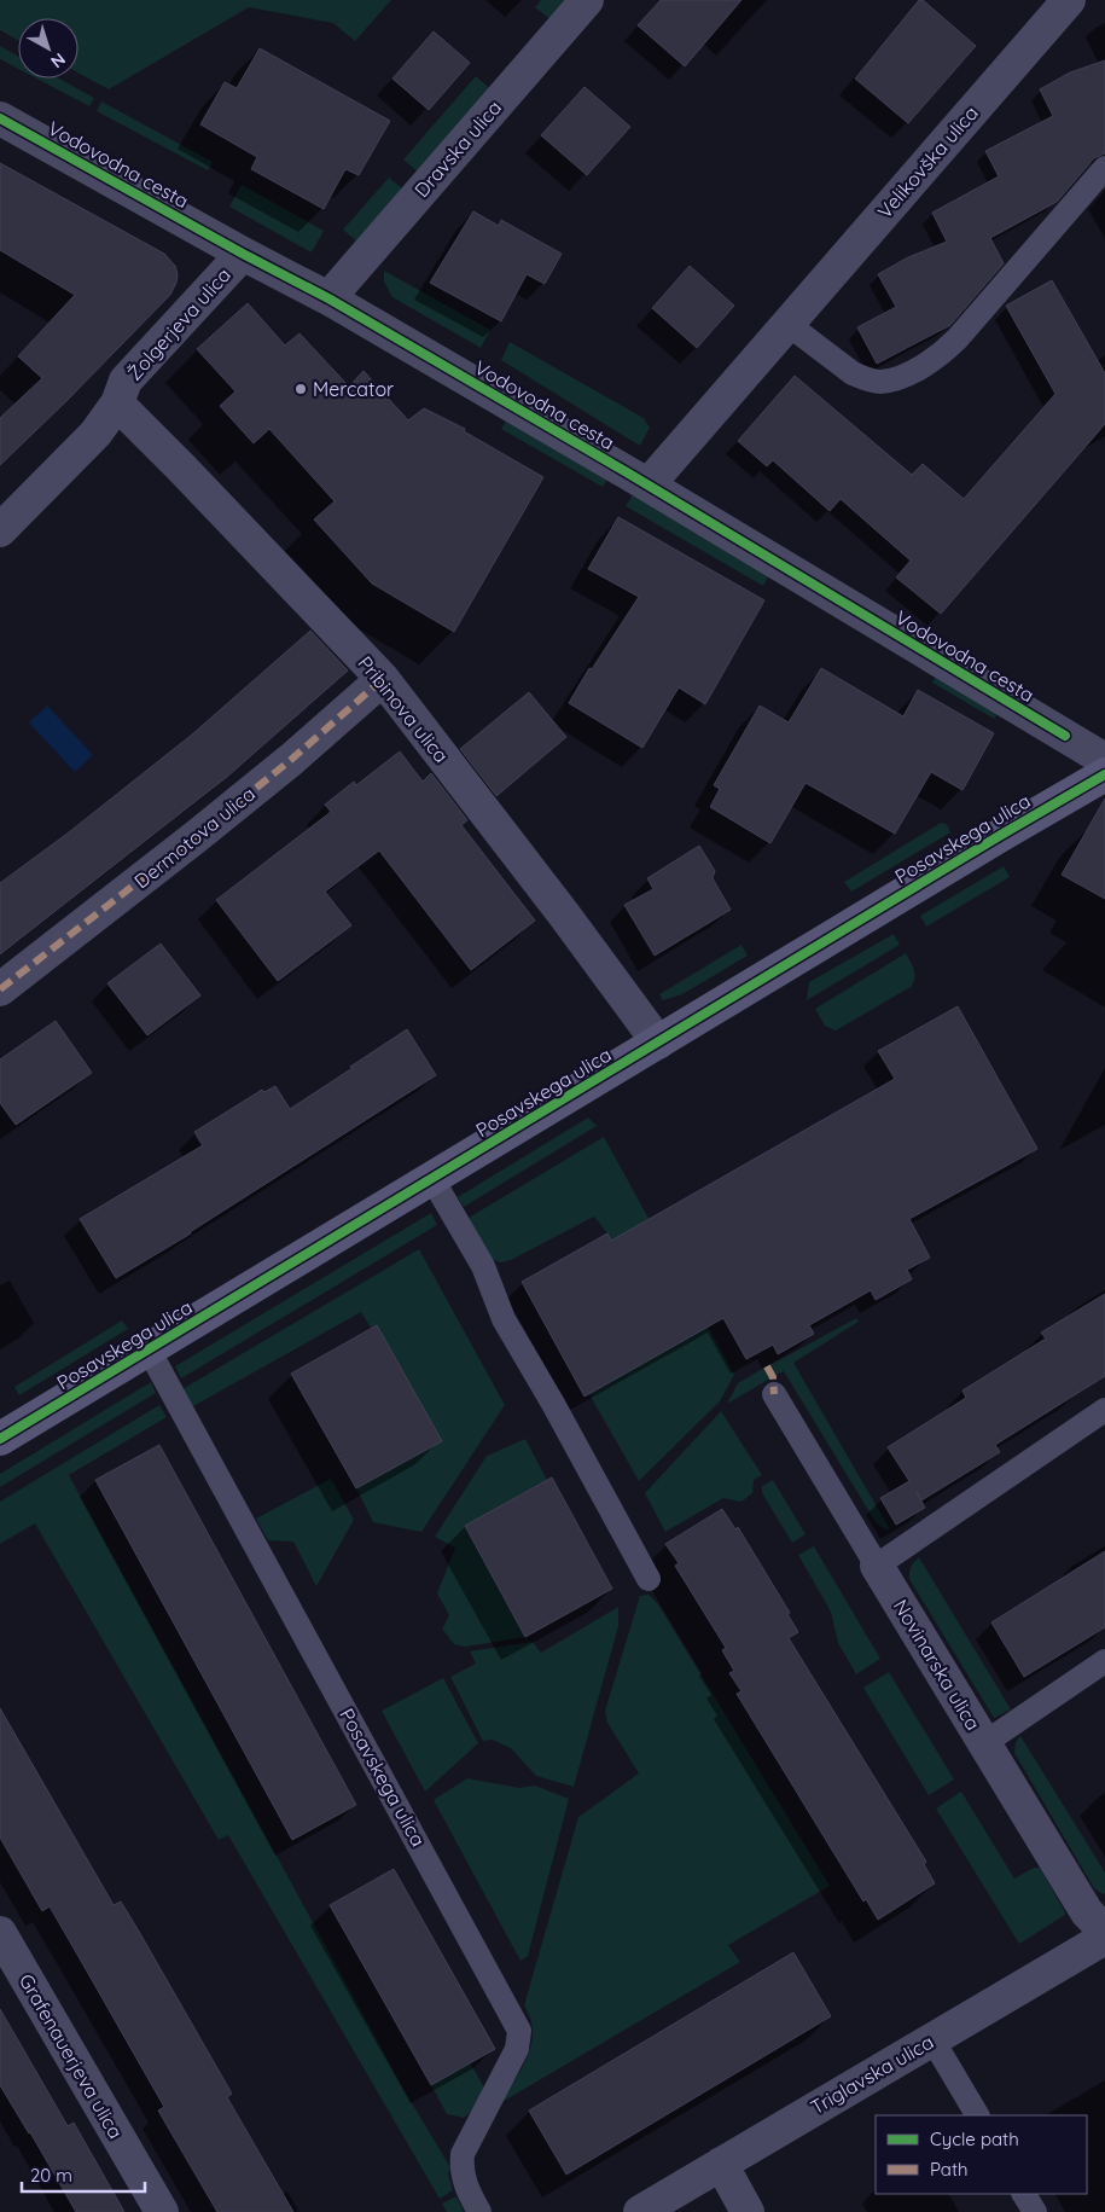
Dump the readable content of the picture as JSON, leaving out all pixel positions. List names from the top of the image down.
{
  "streets": {
    "street": [
      "Dravska ulica",
      "Velikovška ulica",
      "Vodovodna cesta",
      "Žolgerjeva ulica",
      "Pribinova ulica",
      "Dermotova ulica",
      "Posavskega ulica",
      "Novinarska ulica",
      "Grafenauerjeva ulica",
      "Triglavska ulica"
    ]
  },
  "crossings": [
    ["Dravska ulica", "Vodovodna cesta"],
    ["Velikovška ulica", "Vodovodna cesta"],
    ["Vodovodna cesta", "Žolgerjeva ulica"],
    ["Žolgerjeva ulica", "Pribinova ulica"],
    ["Pribinova ulica", "Dermotova ulica"],
    ["Pribinova ulica", "Posavskega ulica"]
  ],
  "places": ["Mercator"],
  "legend": ["Cycle path", "Path"],
  "scale_bar": "20 m",
  "north": "bottom right"
}
